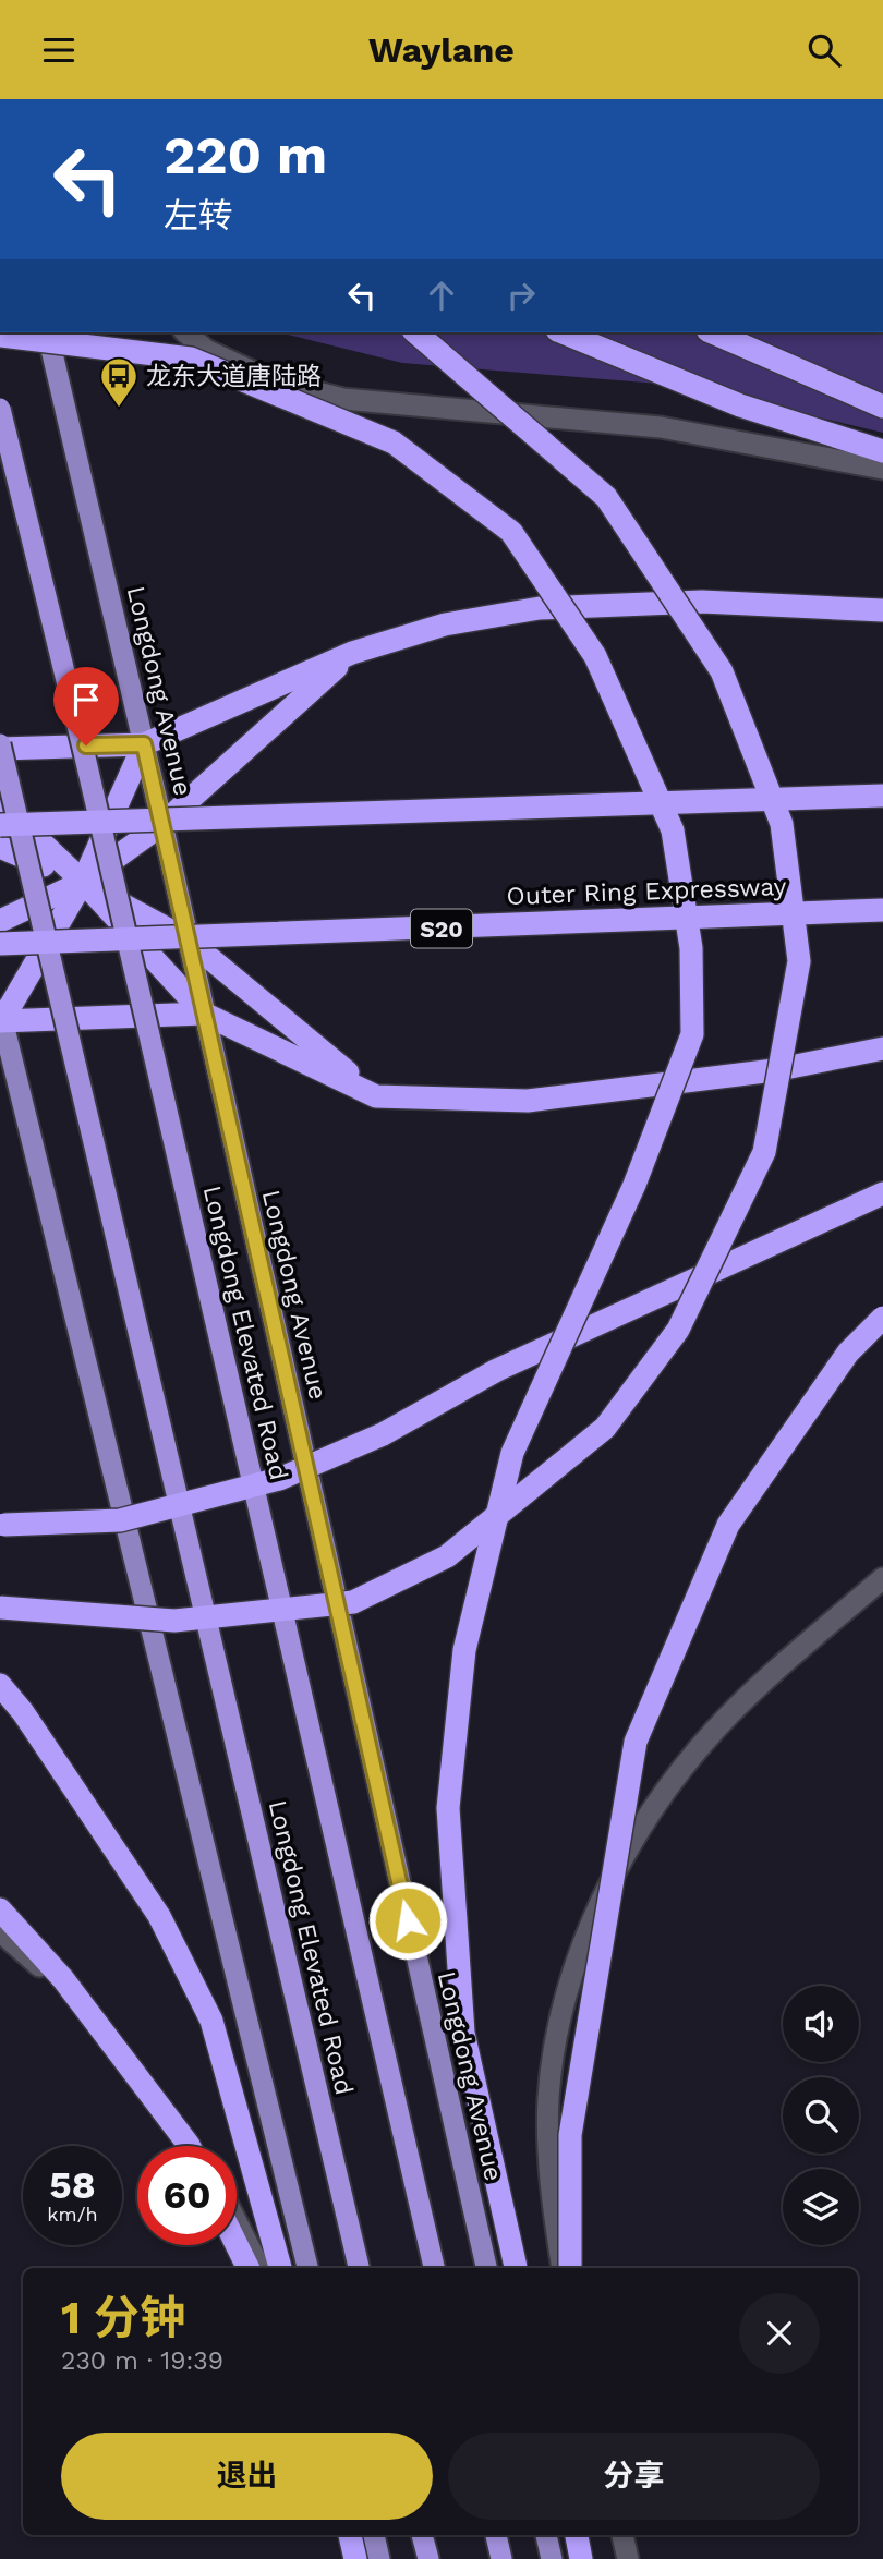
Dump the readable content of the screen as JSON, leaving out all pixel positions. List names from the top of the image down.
{
  "streets": {
    "highway": ["Outer Ring Expressway", "S20", "Longdong Elevated Road"],
    "main road": ["Longdong Avenue"]
  },
  "places": {
    "bus stop": ["龙东大道唐陆路"]
  },
  "page": {
    "header": "Waylane",
    "turn": ["220 m", "左转"],
    "speed": "58 km/h",
    "limit": "60",
    "heading": ["1 分钟", "230 m · 19:39"],
    "buttons": ["退出", "分享"]
  }
}
